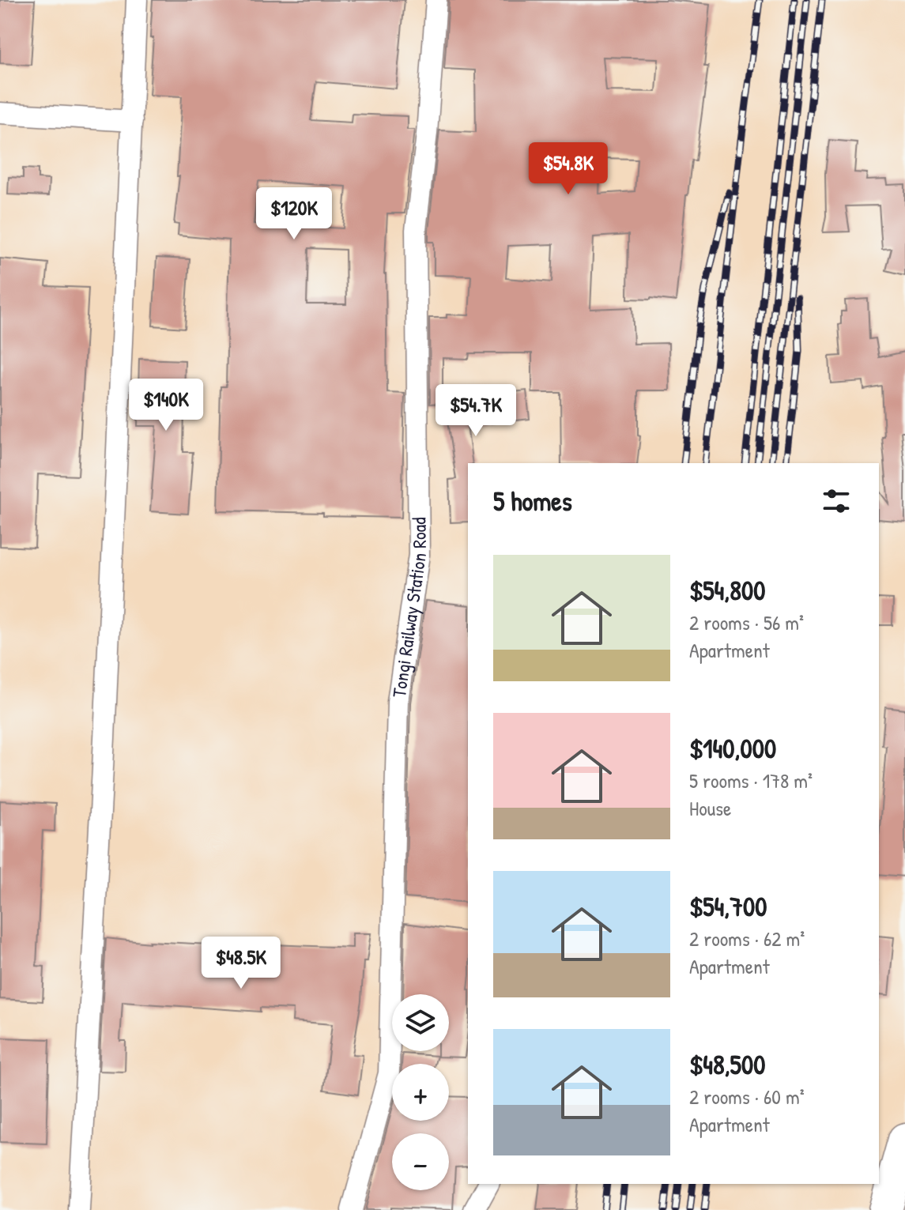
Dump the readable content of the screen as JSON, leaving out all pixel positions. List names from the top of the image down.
{
  "streets": {
    "street": ["Tongi Railway Station Road"]
  },
  "page": {
    "price": [
      "$54.8K",
      "$120K",
      "$140K",
      "$54.7K",
      "$48.5K"
    ],
    "heading": "5 homes",
    "list": [
      {
        "name": "$54,800",
        "note": "2 rooms · 56 m² · Apartment"
      },
      {
        "name": "$140,000",
        "note": "5 rooms · 178 m² · House"
      },
      {
        "name": "$54,700",
        "note": "2 rooms · 62 m² · Apartment"
      },
      {
        "name": "$48,500",
        "note": "2 rooms · 60 m² · Apartment"
      }
    ],
    "map_buttons": ["+", "−"]
  }
}
